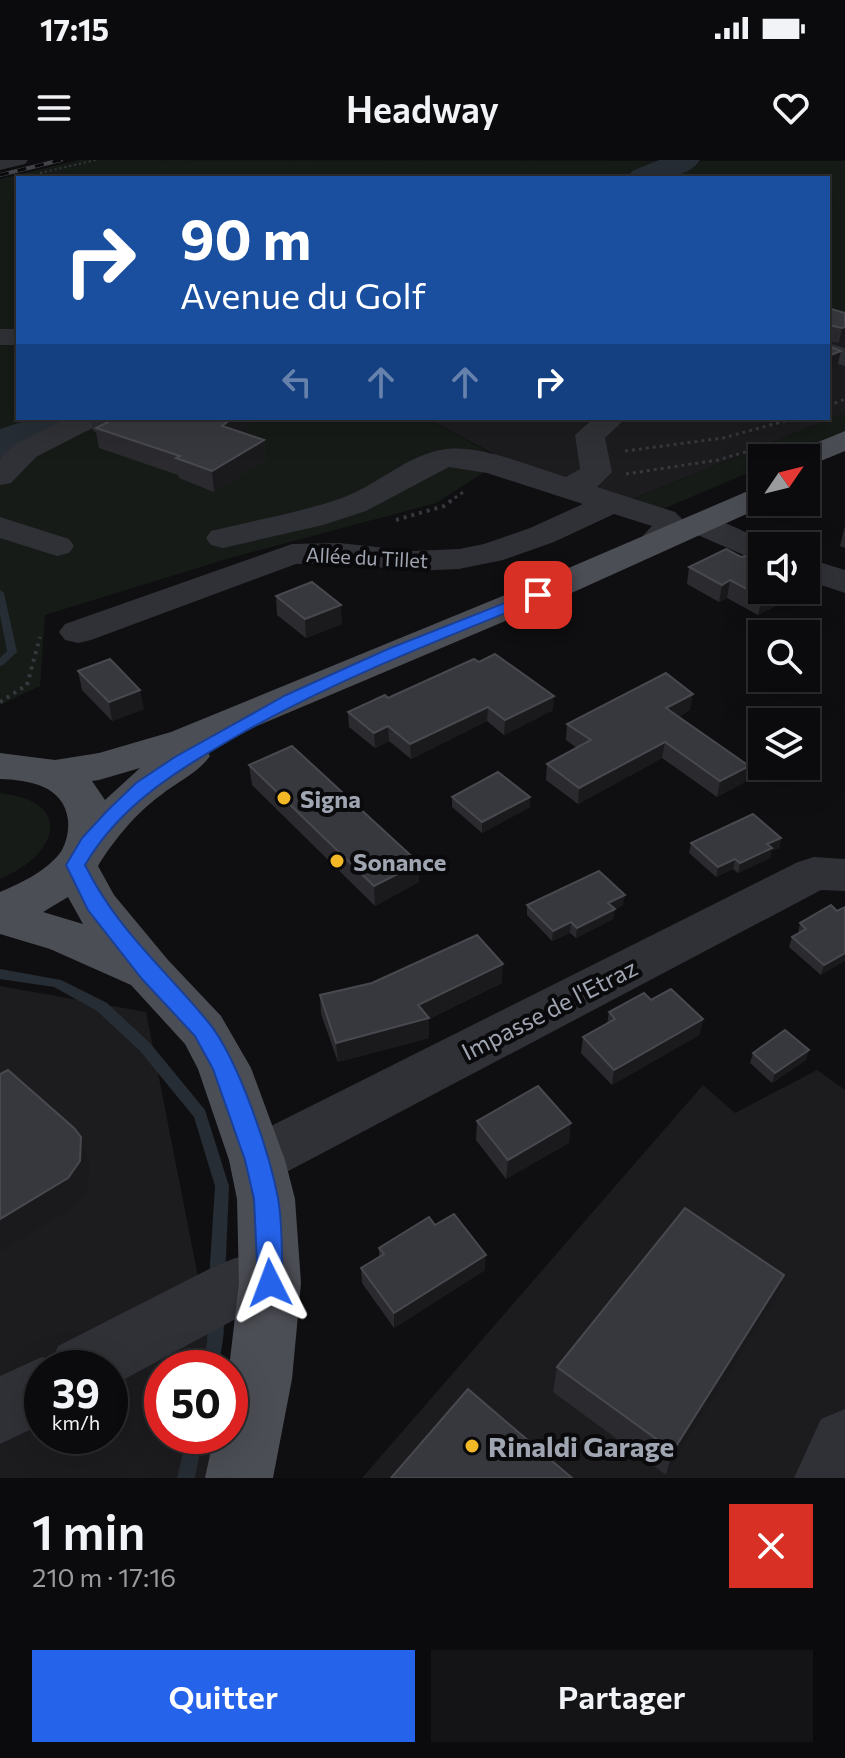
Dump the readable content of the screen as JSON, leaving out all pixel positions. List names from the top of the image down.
{
  "streets": {
    "street": ["Allée du Tillet", "Impasse de l'Etraz"]
  },
  "places": ["Signa", "Sonance", "Rinaldi Garage"],
  "north": "top right",
  "page": {
    "status": "17:15",
    "header": "Headway",
    "turn": ["90 m", "Avenue du Golf"],
    "speed": "39 km/h",
    "limit": "50",
    "heading": ["1 min", "210 m · 17:16"],
    "buttons": ["Quitter", "Partager"]
  }
}
